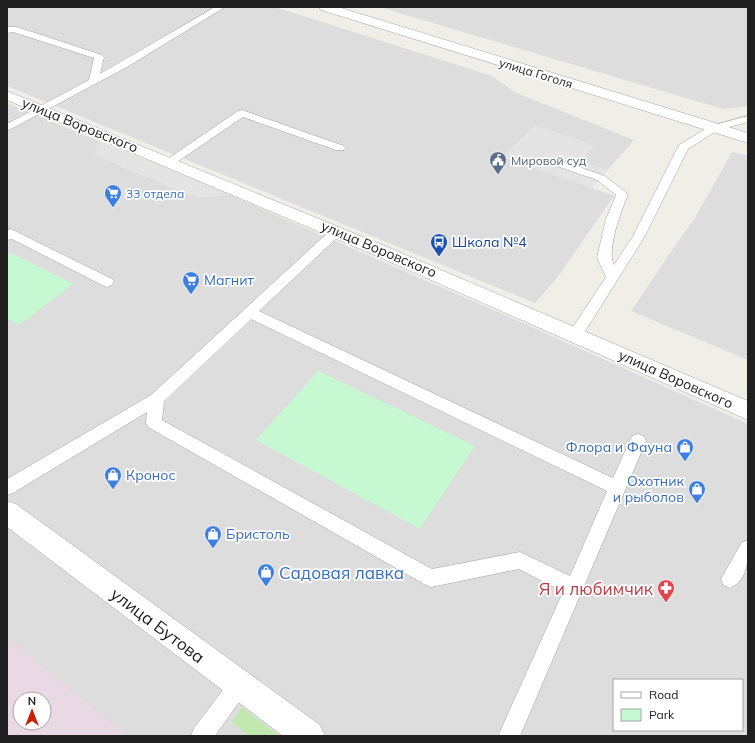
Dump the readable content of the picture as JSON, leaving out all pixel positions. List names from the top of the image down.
{
  "streets": {
    "street": ["улица Гоголя", "улица Воровского", "улица Бутова"]
  },
  "places": {
    "public building": ["Мировой суд"],
    "supermarket": ["33 отдела", "Магнит"],
    "bus stop": ["Школа №4"],
    "shop": [
      "Флора и Фауна",
      "Кронос",
      "Охотник и рыболов",
      "Бристоль",
      "Садовая лавка"
    ],
    "pharmacy": ["Я и любимчик"]
  },
  "legend": ["Road", "Park"],
  "north": "top"
}
